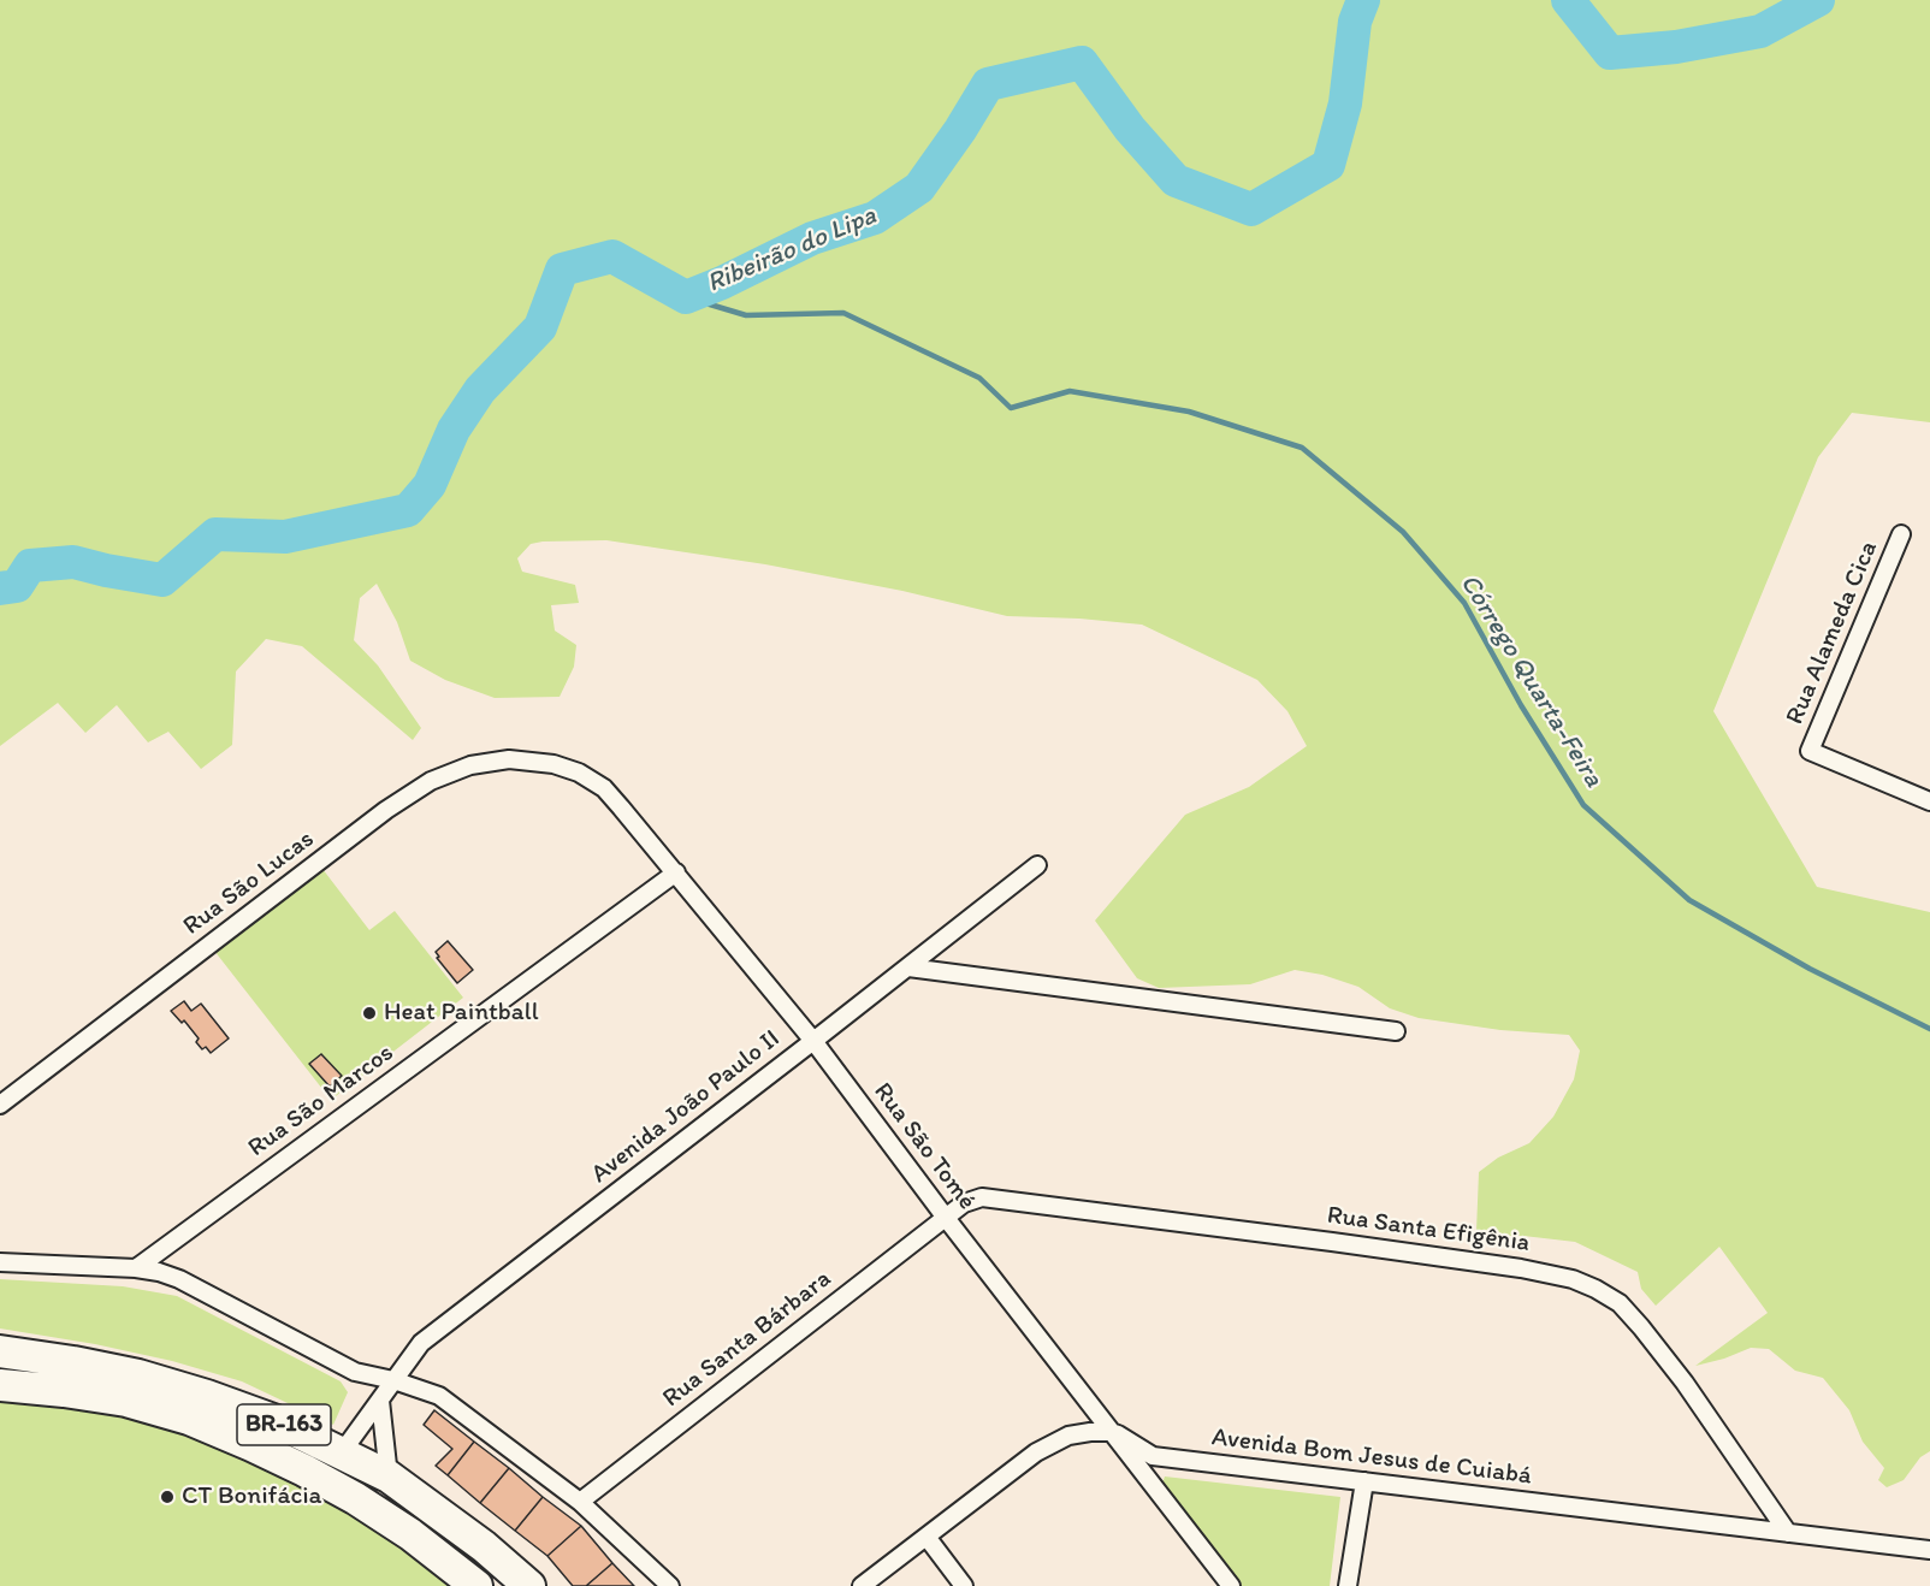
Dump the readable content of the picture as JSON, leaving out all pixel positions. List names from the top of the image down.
{
  "streets": {
    "highway": ["BR-163"],
    "street": [
      "Rua Alameda Cica",
      "Rua São Lucas",
      "Rua São Marcos",
      "Avenida João Paulo II",
      "Rua São Tomé",
      "Rua Santa Efigênia",
      "Rua Santa Bárbara",
      "Avenida Bom Jesus de Cuiabá"
    ]
  },
  "crossings": [
    ["Rua São Lucas", "Rua São Tomé"],
    ["Rua São Marcos", "Rua São Tomé"],
    ["Avenida João Paulo II", "Rua São Tomé"],
    ["Avenida João Paulo II", "BR-163"],
    ["Rua São Tomé", "Rua Santa Efigênia"],
    ["Rua São Tomé", "Rua Santa Bárbara"],
    ["Rua São Tomé", "Avenida Bom Jesus de Cuiabá"],
    ["Rua Santa Efigênia", "Rua Santa Bárbara"],
    ["Rua Santa Efigênia", "Avenida Bom Jesus de Cuiabá"]
  ],
  "water": ["Ribeirão do Lipa", "Córrego Quarta-Feira"],
  "places": ["Heat Paintball", "CT Bonifácia"]
}
